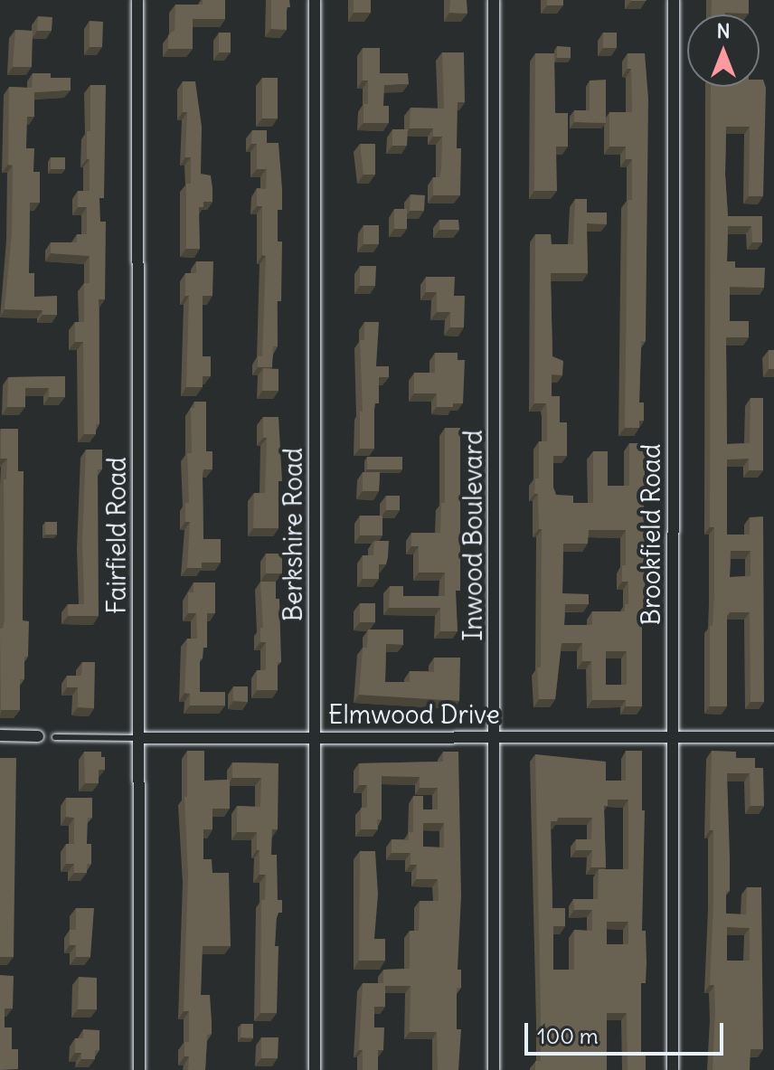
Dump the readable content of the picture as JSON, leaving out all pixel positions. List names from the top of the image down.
{
  "streets": {
    "street": [
      "Berkshire Road",
      "Brookfield Road",
      "Fairfield Road",
      "Inwood Boulevard",
      "Elmwood Drive"
    ]
  },
  "crossings": [
    ["Berkshire Road", "Elmwood Drive"],
    ["Brookfield Road", "Elmwood Drive"],
    ["Fairfield Road", "Elmwood Drive"],
    ["Inwood Boulevard", "Elmwood Drive"]
  ],
  "scale_bar": "100 m",
  "north": "top"
}
